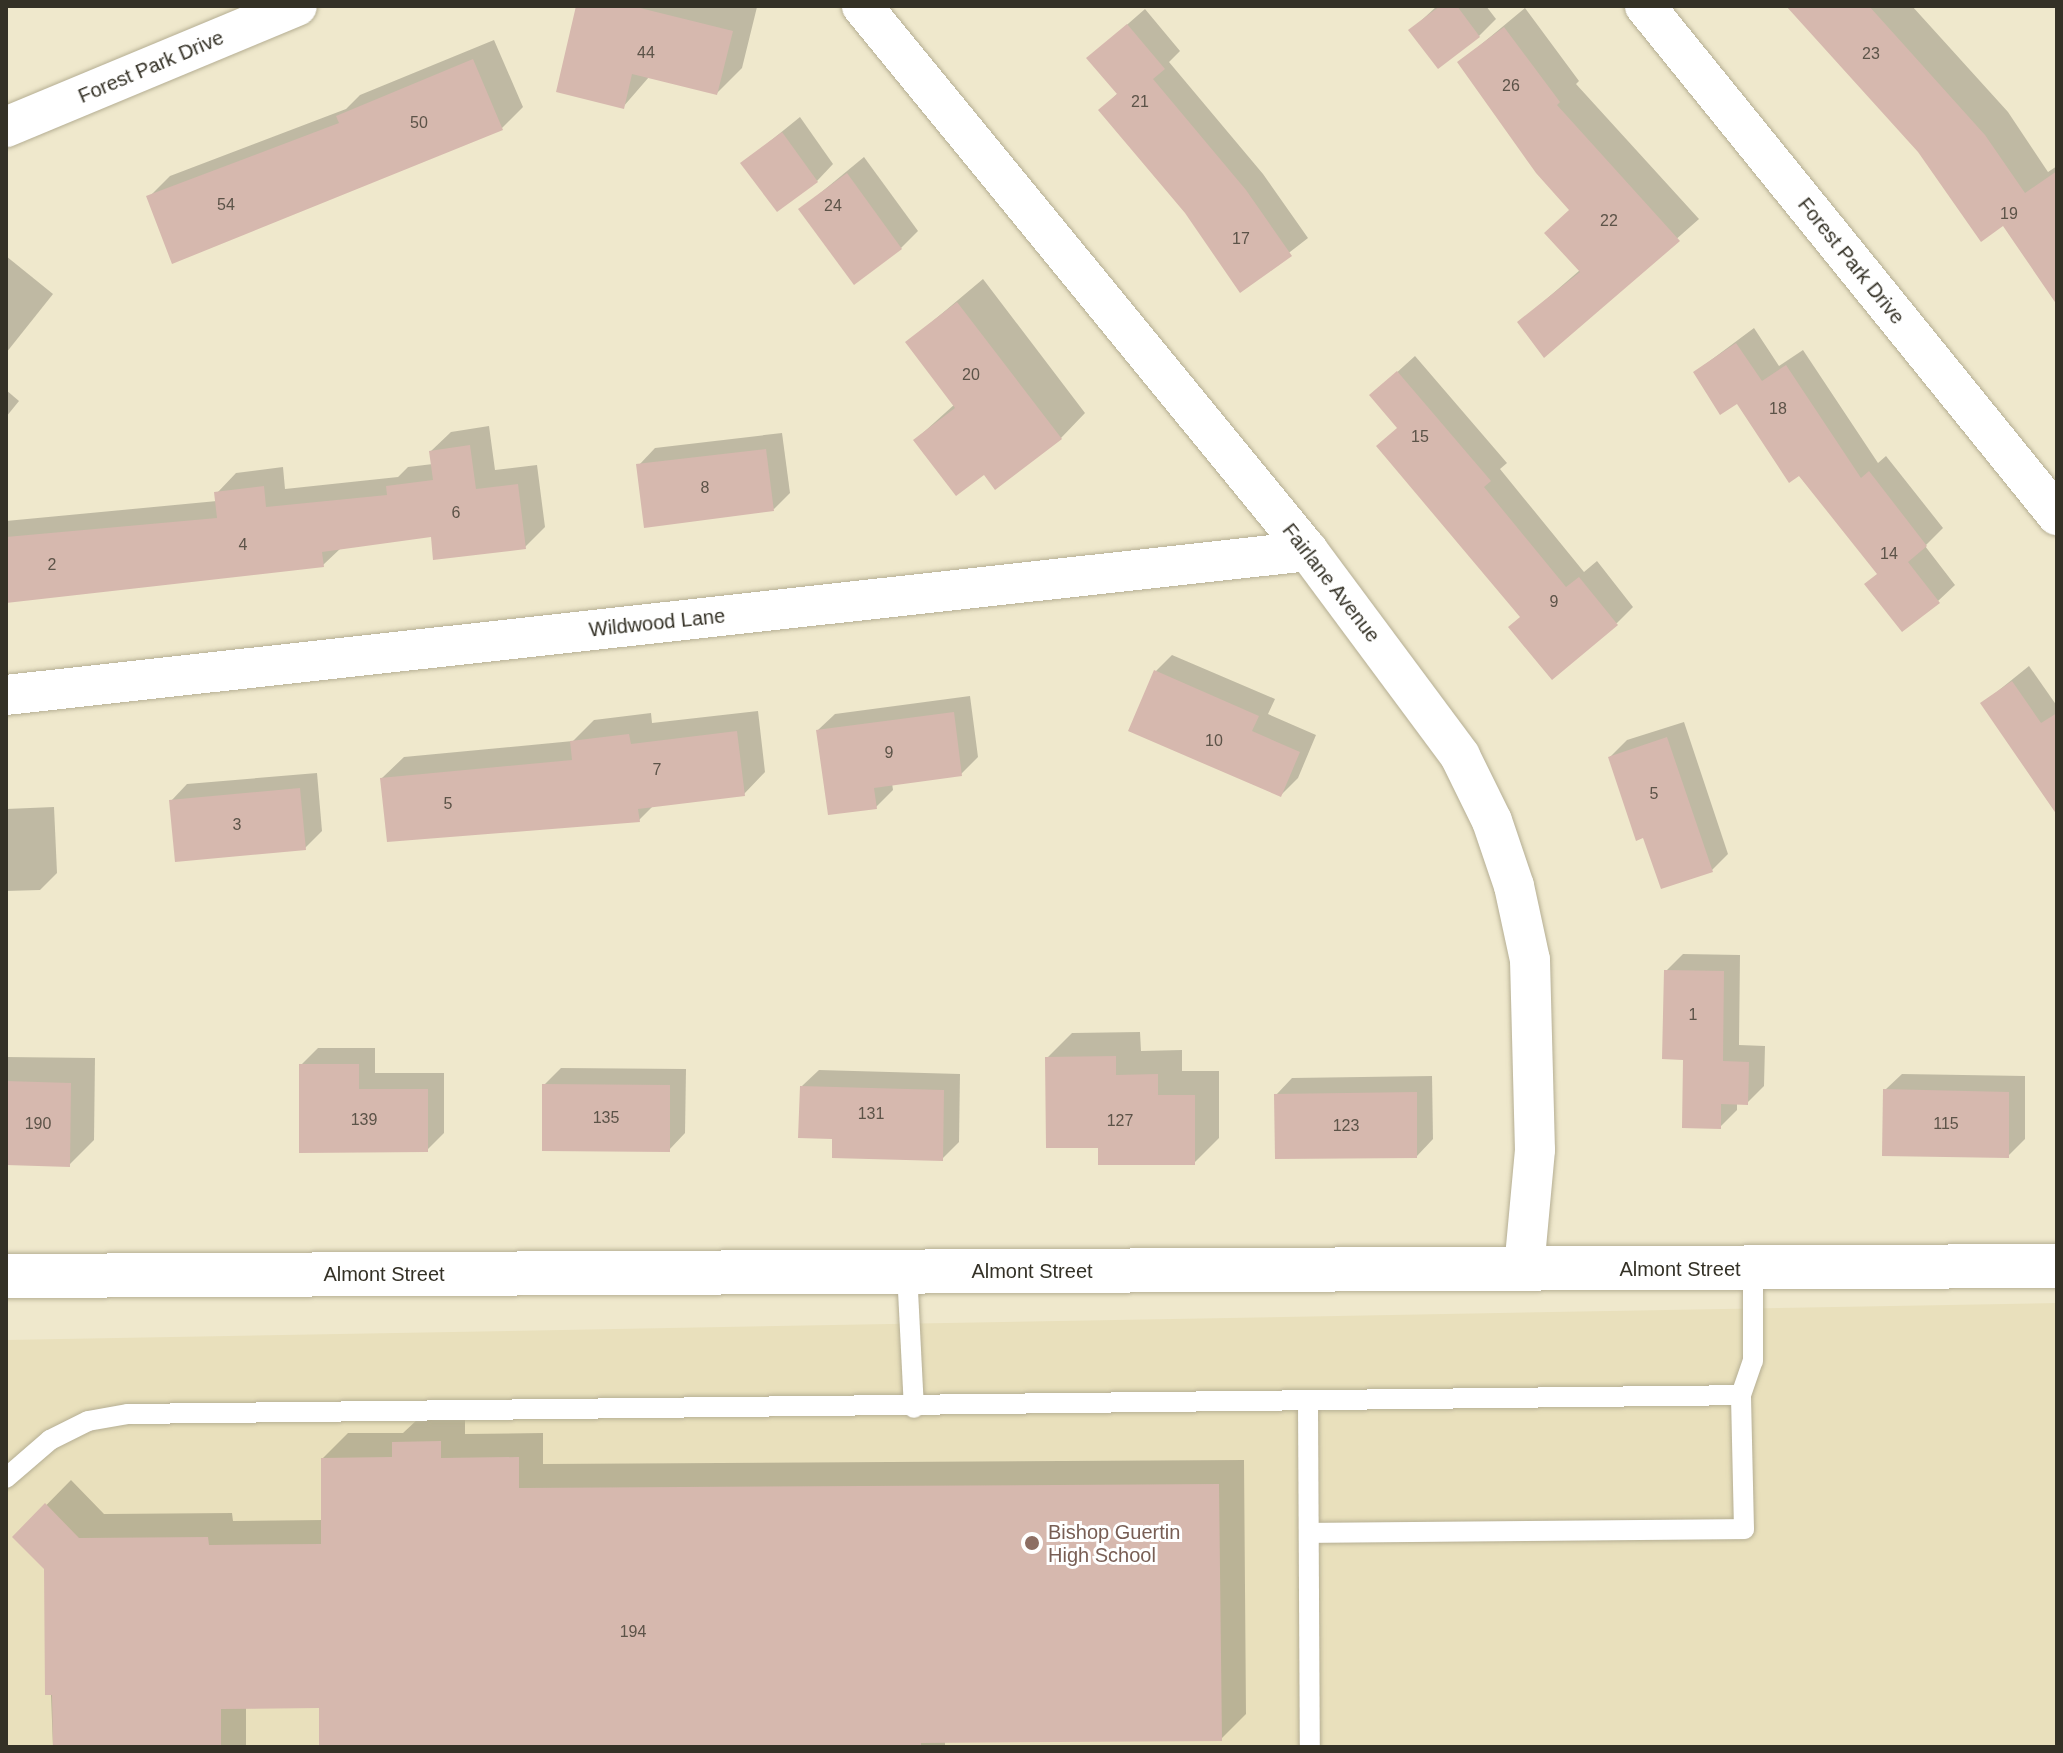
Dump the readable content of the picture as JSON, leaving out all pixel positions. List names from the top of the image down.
{
  "streets": {
    "street": [
      "Forest Park Drive",
      "Fairlane Avenue",
      "Wildwood Lane",
      "Almont Street"
    ]
  },
  "crossings": [
    ["Fairlane Avenue", "Wildwood Lane"],
    ["Fairlane Avenue", "Almont Street"]
  ],
  "places": ["Bishop Guertin High School"],
  "house_numbers": [
    "44",
    "23",
    "26",
    "21",
    "50",
    "54",
    "24",
    "19",
    "22",
    "17",
    "20",
    "18",
    "15",
    "8",
    "6",
    "4",
    "14",
    "2",
    "9",
    "10",
    "9",
    "7",
    "5",
    "5",
    "3",
    "1",
    "131",
    "135",
    "139",
    "127",
    "190",
    "115",
    "123",
    "194"
  ]
}
